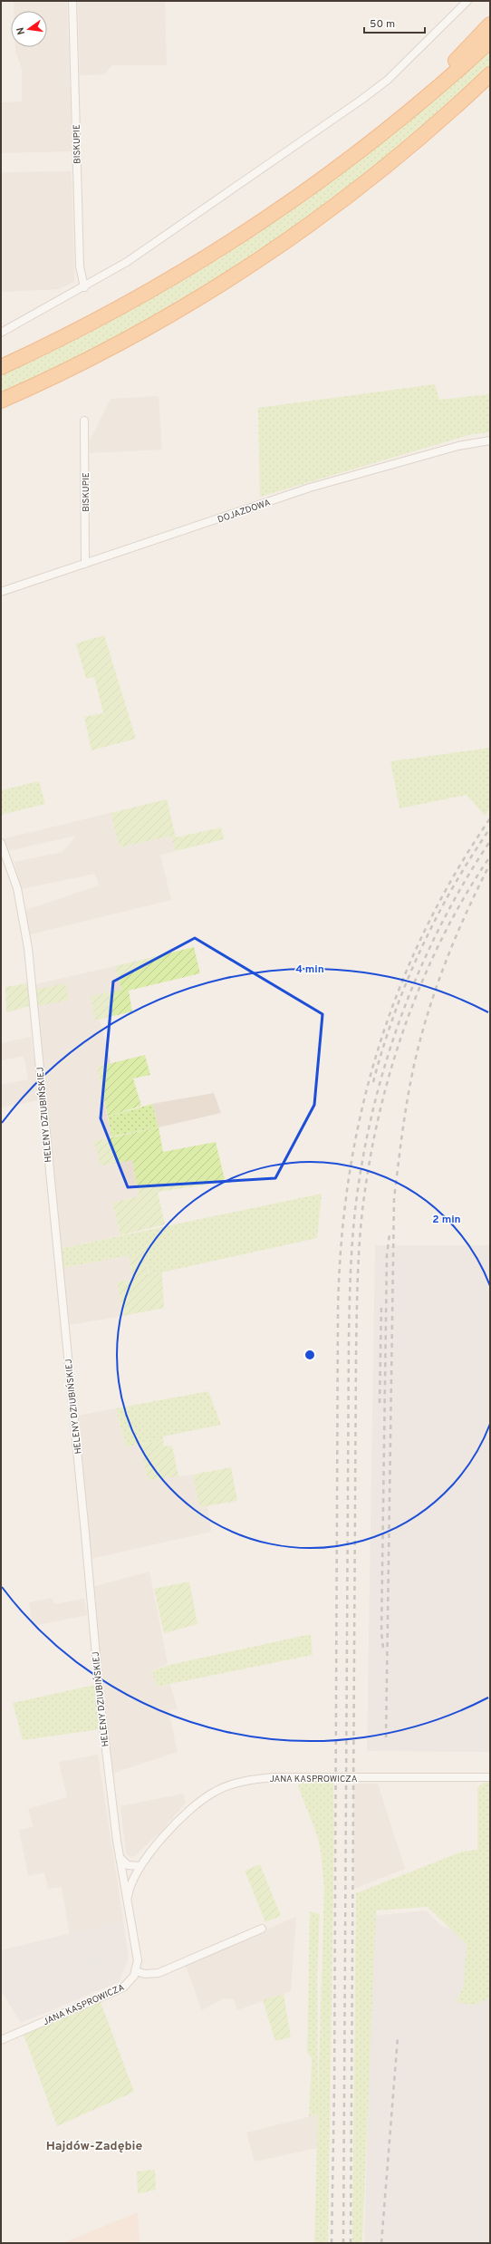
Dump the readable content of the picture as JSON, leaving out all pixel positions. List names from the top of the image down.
{
  "streets": {
    "street": [
      "BISKUPIE",
      "DOJAZDOWA",
      "HELENY DZIUBIŃSKIEJ",
      "JANA KASPROWICZA"
    ]
  },
  "crossings": [
    ["BISKUPIE", "DOJAZDOWA"],
    ["HELENY DZIUBIŃSKIEJ", "JANA KASPROWICZA"]
  ],
  "districts": ["Hajdów-Zadębie"],
  "scale_bar": "50 m",
  "north": "left",
  "rings": ["4 min", "2 min"]
}
